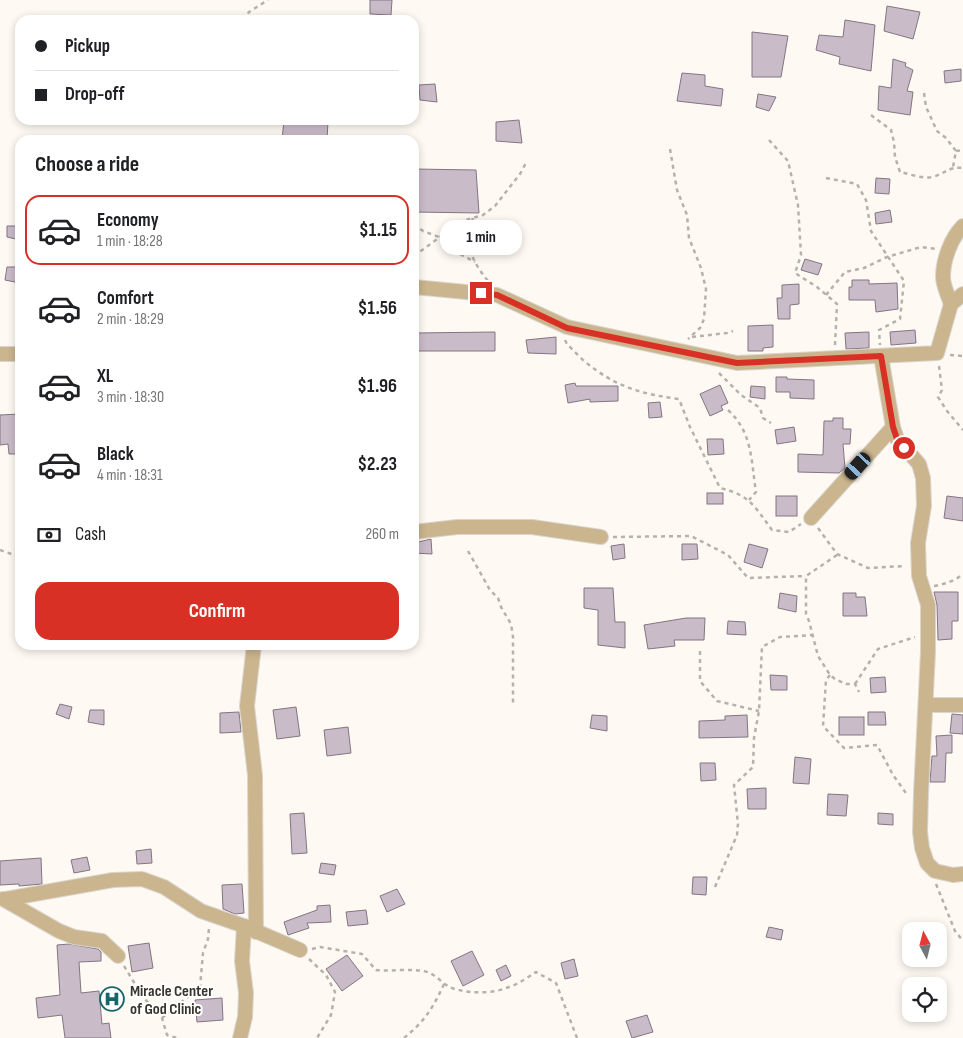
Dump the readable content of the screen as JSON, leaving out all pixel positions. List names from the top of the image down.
{
  "places": {
    "hospital": ["Miracle Center of God Clinic"]
  },
  "north": "top",
  "page": {
    "banner": ["Pickup", "Drop-off"],
    "heading": "Choose a ride",
    "list": [
      {
        "name": "Economy",
        "note": "1 min · 18:28",
        "value": "$1.15"
      },
      {
        "name": "Comfort",
        "note": "2 min · 18:29",
        "value": "$1.56"
      },
      {
        "name": "XL",
        "note": "3 min · 18:30",
        "value": "$1.96"
      },
      {
        "name": "Black",
        "note": "4 min · 18:31",
        "value": "$2.23"
      }
    ],
    "bubble": "1 min",
    "pay": ["Cash", "260 m"],
    "buttons": "Confirm"
  }
}
